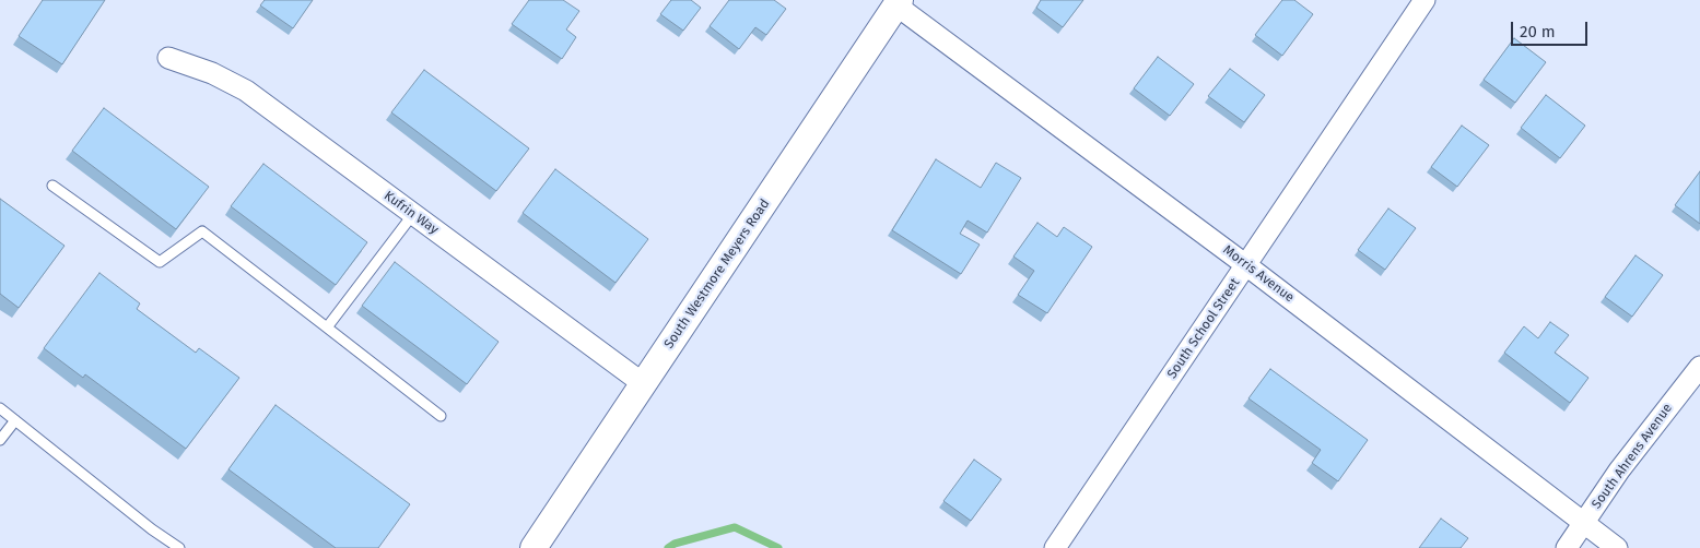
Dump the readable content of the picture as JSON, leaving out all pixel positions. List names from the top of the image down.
{
  "streets": {
    "street": [
      "Kufrin Way",
      "South Westmore Meyers Road",
      "Morris Avenue",
      "South School Street",
      "South Ahrens Avenue"
    ]
  },
  "crossings": [
    ["Kufrin Way", "South Westmore Meyers Road"],
    ["South Westmore Meyers Road", "Morris Avenue"],
    ["Morris Avenue", "South School Street"],
    ["Morris Avenue", "South Ahrens Avenue"]
  ],
  "scale_bar": "20 m"
}
